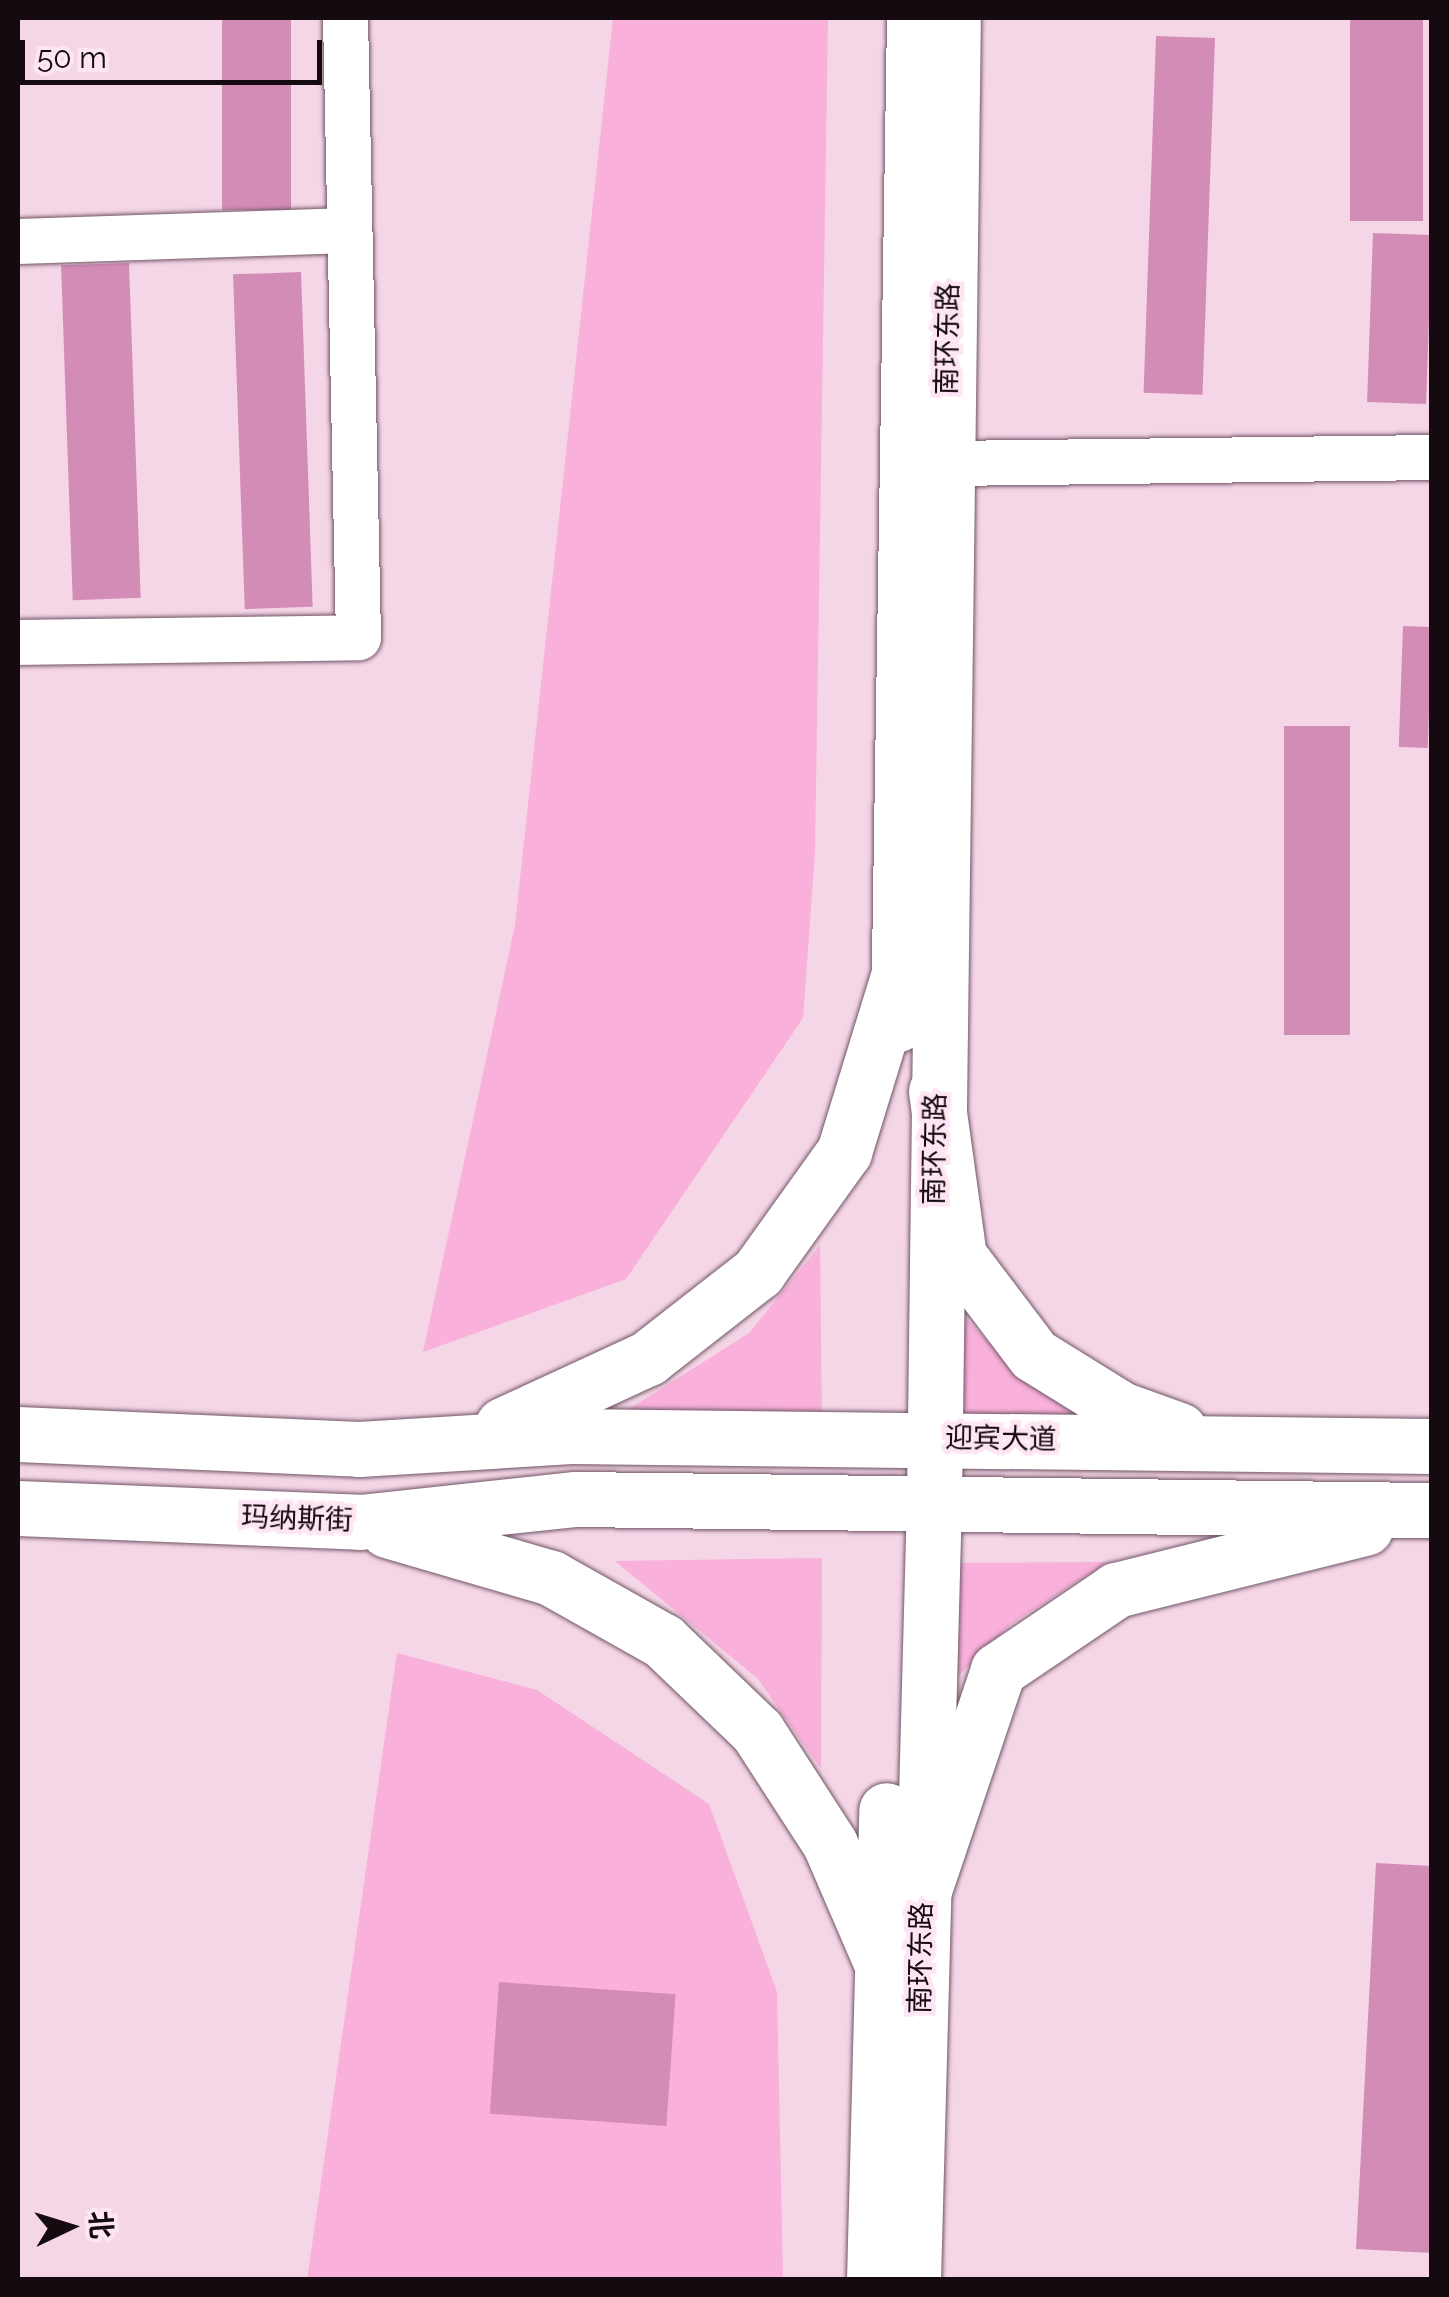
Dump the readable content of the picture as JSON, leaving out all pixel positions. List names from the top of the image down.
{
  "streets": {
    "main road": ["南环东路", "迎宾大道", "玛纳斯街"]
  },
  "crossings": [
    ["南环东路", "迎宾大道"],
    ["南环东路", "玛纳斯街"]
  ],
  "scale_bar": "50 m",
  "north": "right"
}
